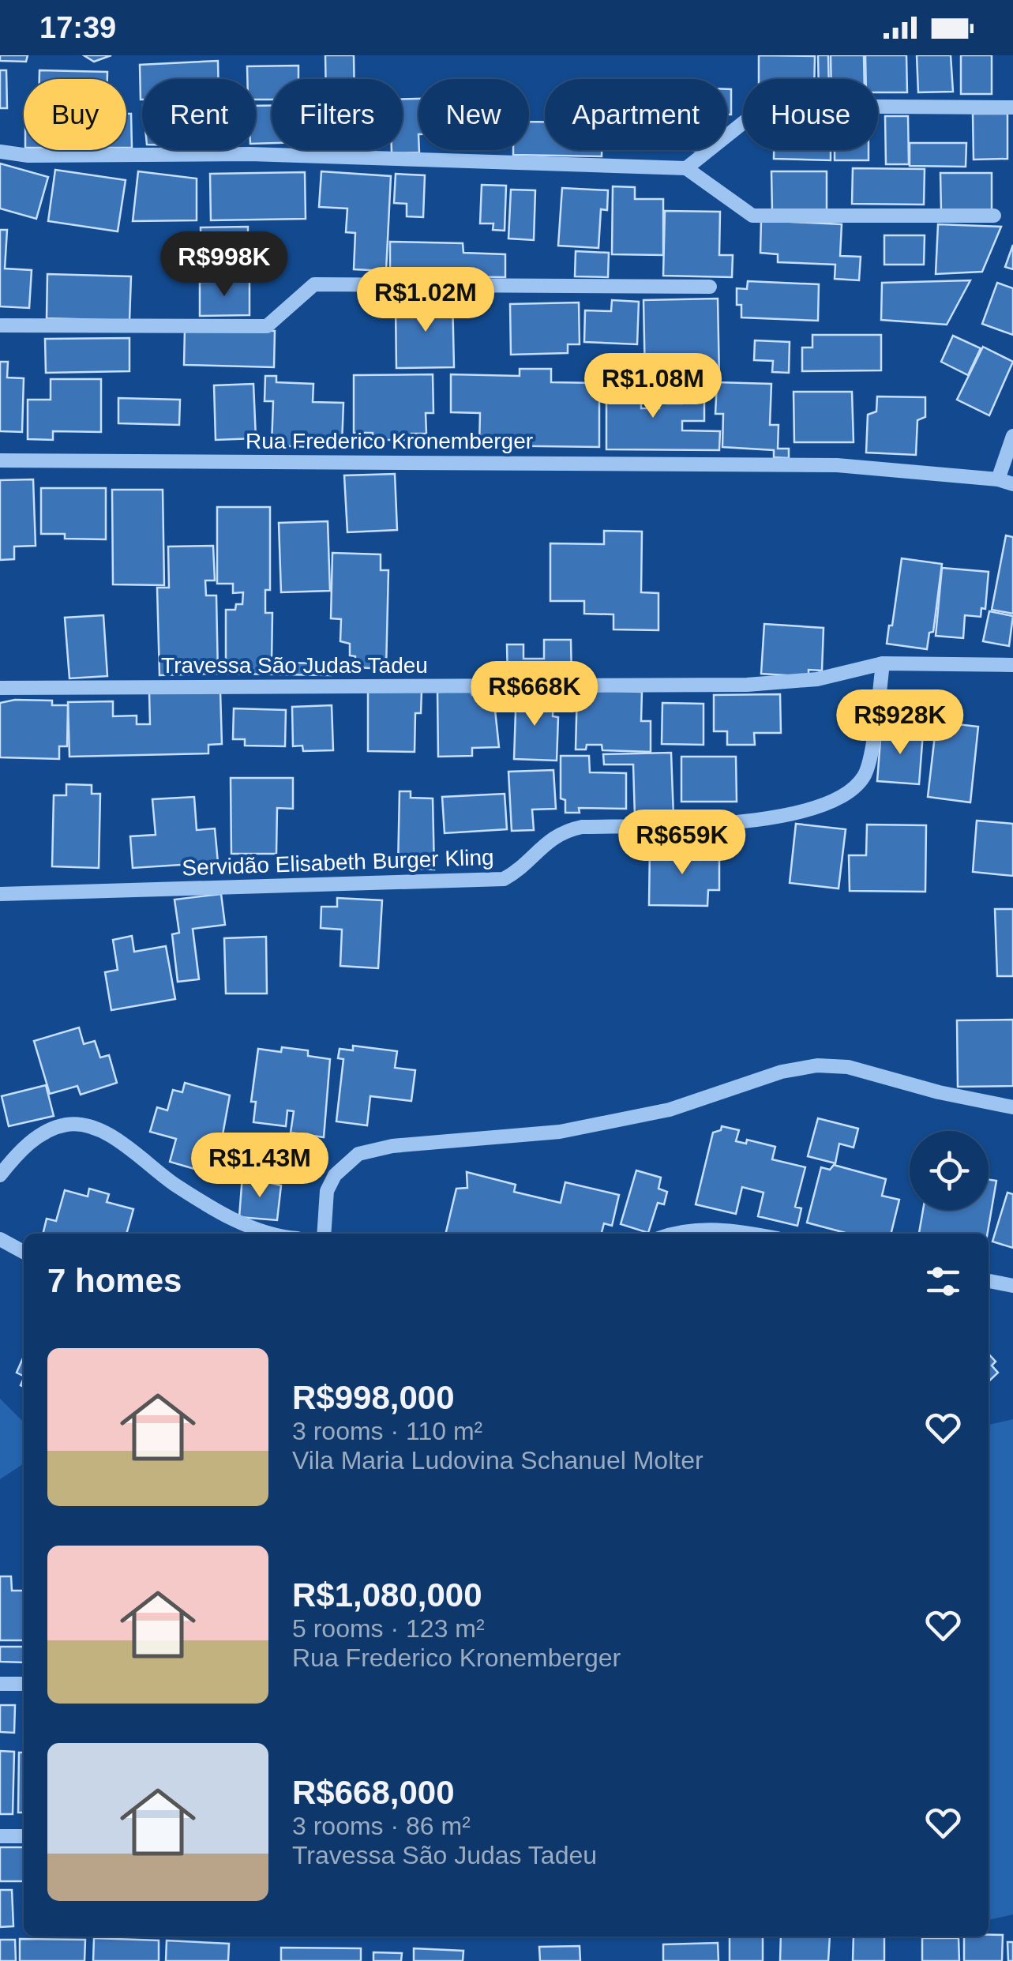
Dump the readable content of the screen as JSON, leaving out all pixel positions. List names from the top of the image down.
{
  "streets": {
    "street": ["Rua Frederico Kronemberger", "Travessa São Judas Tadeu", "Servidão Elisabeth Burger Kling"]
  },
  "crossings": [
    ["Travessa São Judas Tadeu", "Servidão Elisabeth Burger Kling"]
  ],
  "page": {
    "status": "17:39",
    "chip": [
      "Buy",
      "Rent",
      "Filters",
      "New",
      "Apartment",
      "House"
    ],
    "price": [
      "R$998K",
      "R$1.02M",
      "R$1.08M",
      "R$668K",
      "R$928K",
      "R$659K",
      "R$1.43M"
    ],
    "heading": "7 homes",
    "list": [
      {
        "name": "R$998,000",
        "note": "3 rooms · 110 m² · Vila Maria Ludovina Schanuel Molter"
      },
      {
        "name": "R$1,080,000",
        "note": "5 rooms · 123 m² · Rua Frederico Kronemberger"
      },
      {
        "name": "R$668,000",
        "note": "3 rooms · 86 m² · Travessa São Judas Tadeu"
      }
    ]
  }
}
